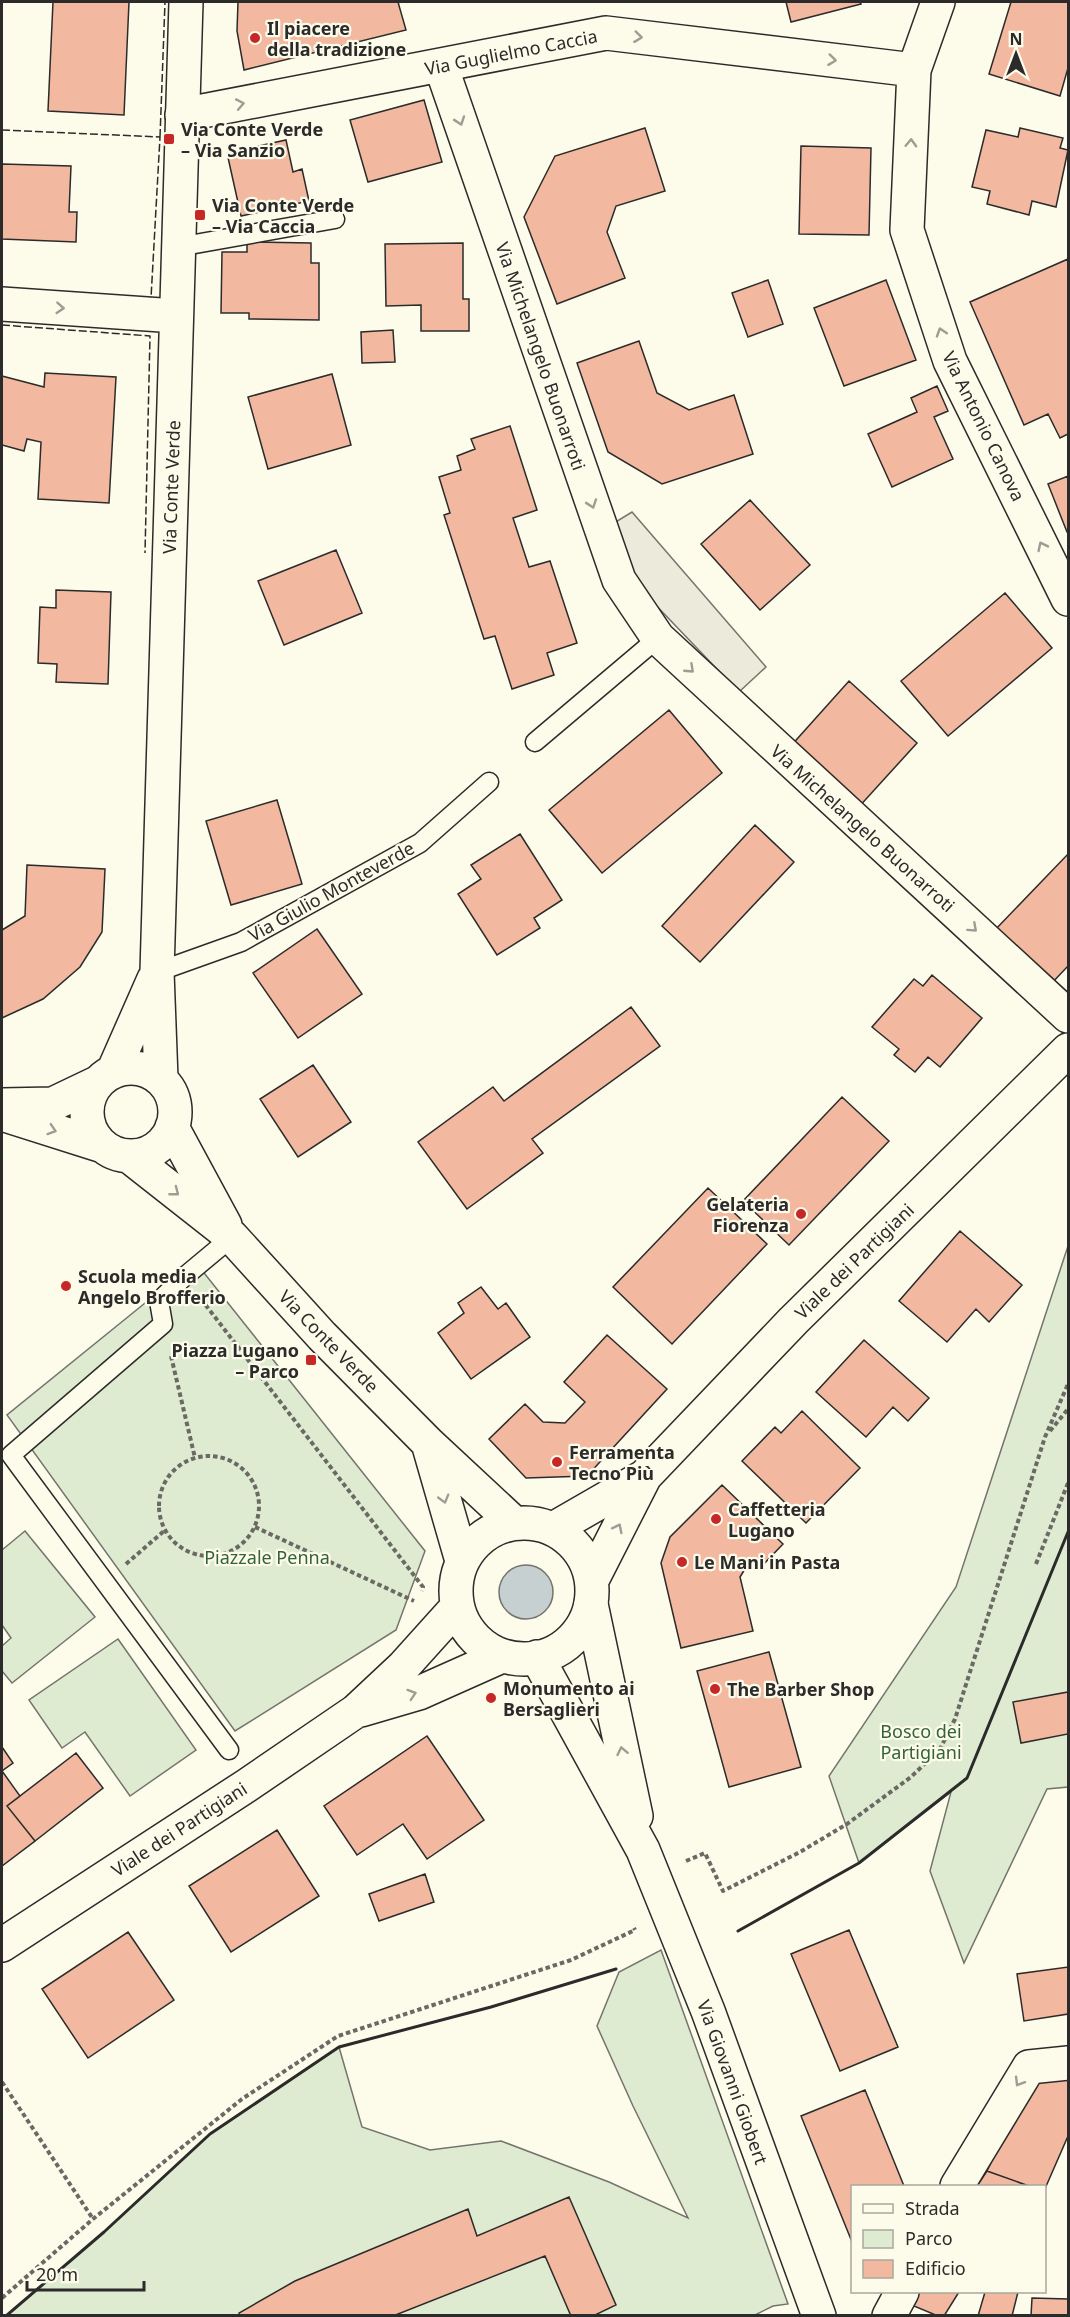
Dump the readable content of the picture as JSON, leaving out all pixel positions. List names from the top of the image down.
{
  "streets": {
    "street": [
      "Via Guglielmo Caccia",
      "Via Michelangelo Buonarroti",
      "Via Antonio Canova",
      "Via Conte Verde",
      "Viale dei Partigiani",
      "Via Giovanni Giobert"
    ],
    "lane": ["Via Giulio Monteverde"]
  },
  "crossings": [
    ["Via Guglielmo Caccia", "Via Michelangelo Buonarroti"],
    ["Via Guglielmo Caccia", "Via Antonio Canova"],
    ["Via Guglielmo Caccia", "Via Conte Verde"],
    ["Via Conte Verde", "Via Giulio Monteverde"],
    ["Via Conte Verde", "Viale dei Partigiani"],
    ["Via Conte Verde", "Via Giovanni Giobert"],
    ["Viale dei Partigiani", "Via Giovanni Giobert"]
  ],
  "one_way": ["Via Guglielmo Caccia", "Via Michelangelo Buonarroti", "Via Antonio Canova"],
  "parks": ["Piazzale Penna", "Bosco dei Partigiani"],
  "places": {
    "other": [
      "Il piacere della tradizione",
      "Gelateria Fiorenza",
      "Scuola media Angelo Brofferio",
      "Ferramenta Tecno Più",
      "Caffetteria Lugano",
      "Le Mani in Pasta",
      "The Barber Shop",
      "Monumento ai Bersaglieri"
    ],
    "transit": ["Via Conte Verde – Via Sanzio", "Via Conte Verde – Via Caccia", "Piazza Lugano – Parco"]
  },
  "legend": ["Strada", "Parco", "Edificio"],
  "scale_bar": "20 m",
  "north": "top"
}
